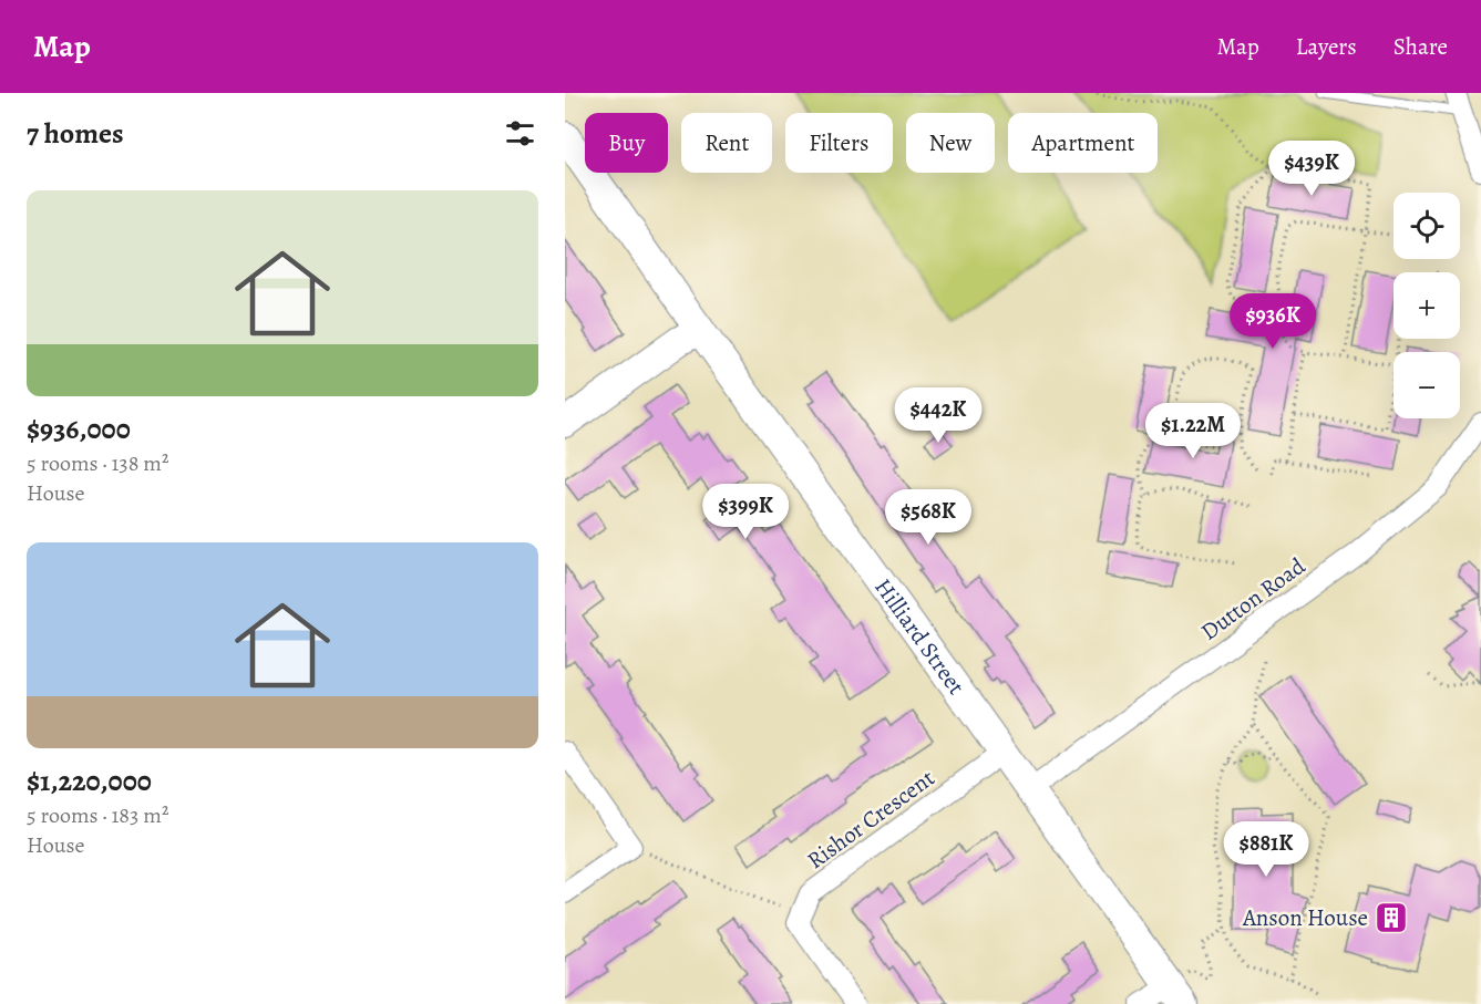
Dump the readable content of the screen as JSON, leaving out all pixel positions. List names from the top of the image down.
{
  "streets": {
    "street": ["Dutton Road", "Hilliard Street", "Rishor Crescent"]
  },
  "crossings": [
    ["Dutton Road", "Hilliard Street"],
    ["Hilliard Street", "Rishor Crescent"]
  ],
  "places": {
    "building": ["Anson House"]
  },
  "page": {
    "header": "Map",
    "nav": ["Map", "Layers", "Share"],
    "heading": "7 homes",
    "chip": [
      "Buy",
      "Rent",
      "Filters",
      "New",
      "Apartment"
    ],
    "price": [
      "$439K",
      "$936K",
      "$442K",
      "$1.22M",
      "$399K",
      "$568K",
      "$881K"
    ],
    "list": [
      {
        "name": "$936,000",
        "note": "5 rooms · 138 m² · House"
      },
      {
        "name": "$1,220,000",
        "note": "5 rooms · 183 m² · House"
      }
    ],
    "map_buttons": ["+", "−"]
  }
}
